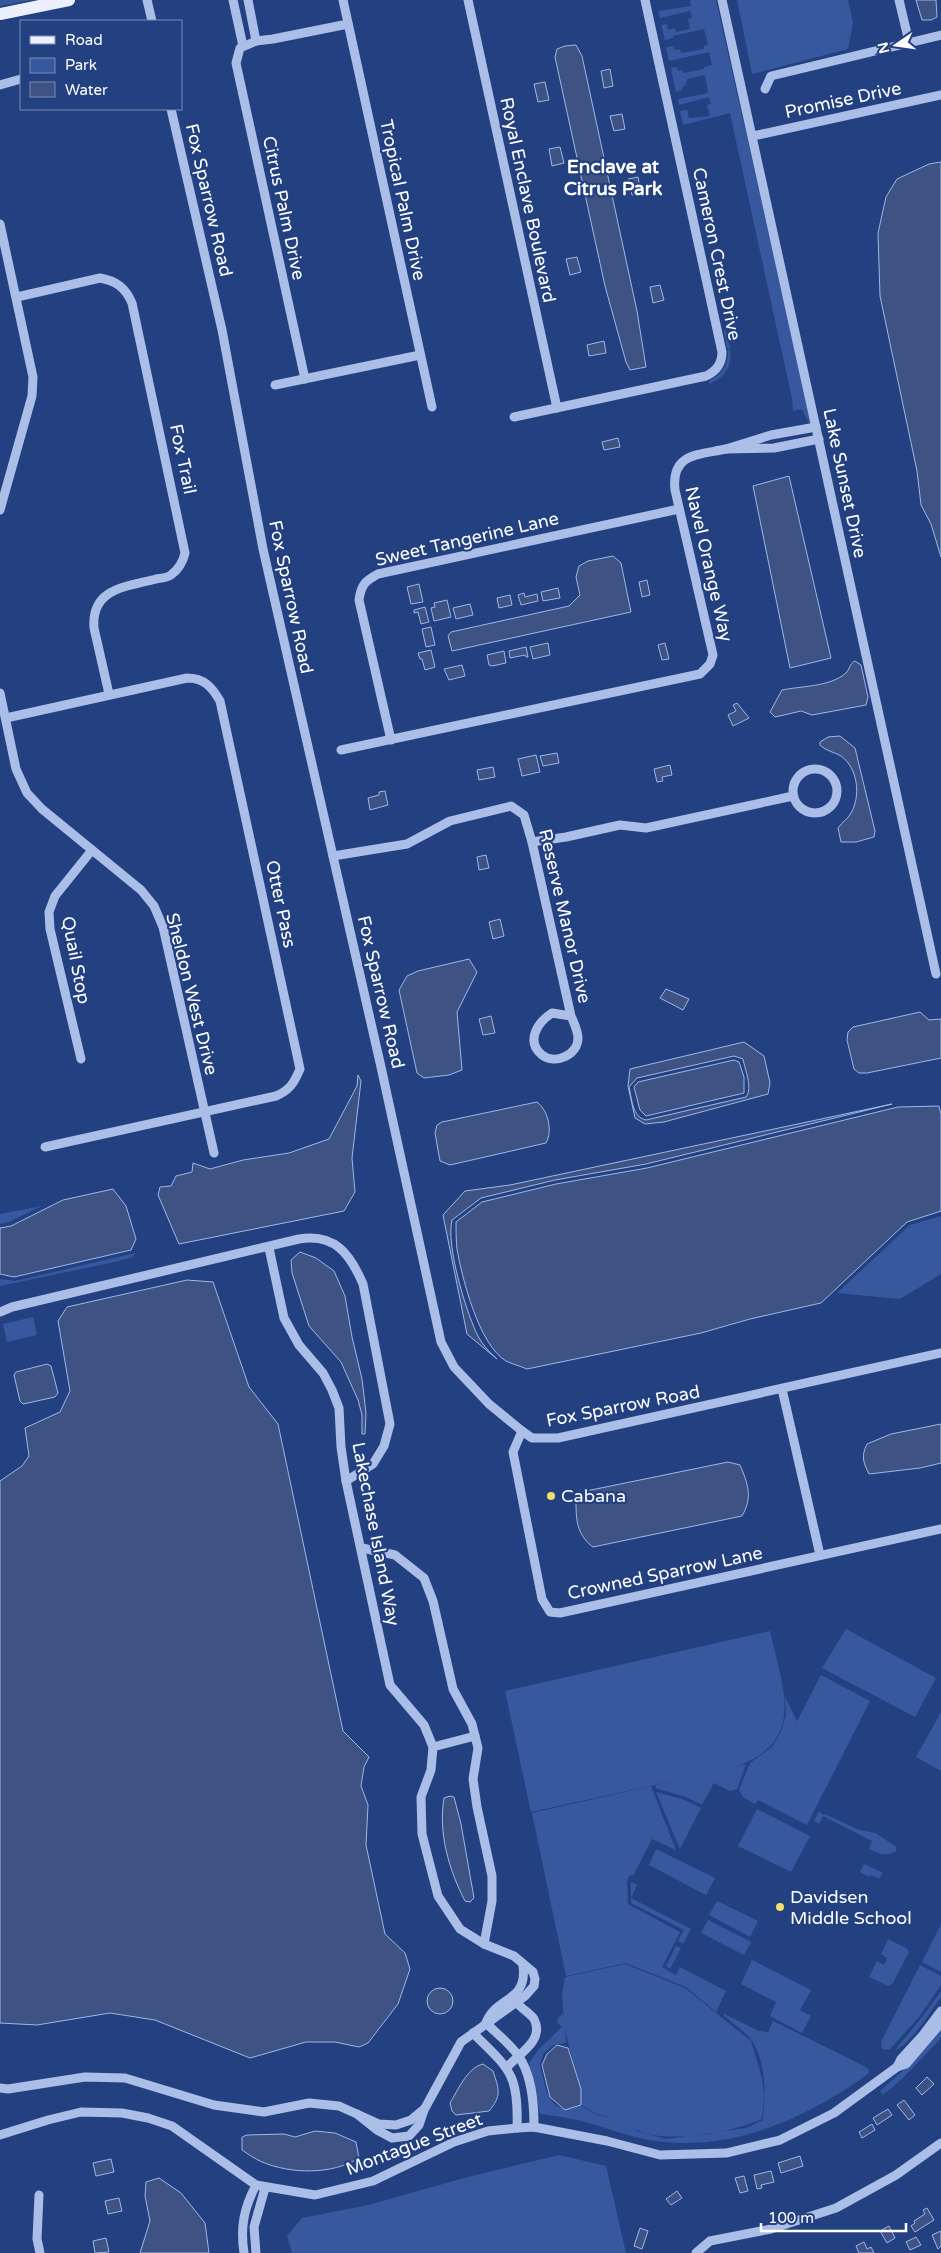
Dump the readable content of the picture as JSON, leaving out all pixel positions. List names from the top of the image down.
{
  "streets": {
    "street": [
      "Promise Drive",
      "Fox Sparrow Road",
      "Tropical Palm Drive",
      "Royal Enclave Boulevard",
      "Citrus Palm Drive",
      "Cameron Crest Drive",
      "Fox Trail",
      "Lake Sunset Drive",
      "Sweet Tangerine Lane",
      "Navel Orange Way",
      "Otter Pass",
      "Reserve Manor Drive",
      "Quail Stop",
      "Sheldon West Drive",
      "Lakechase Island Way",
      "Crowned Sparrow Lane",
      "Montague Street"
    ]
  },
  "crossings": [
    ["Promise Drive", "Lake Sunset Drive"],
    ["Fox Sparrow Road", "Reserve Manor Drive"],
    ["Fox Sparrow Road", "Crowned Sparrow Lane"],
    ["Royal Enclave Boulevard", "Cameron Crest Drive"],
    ["Fox Trail", "Otter Pass"],
    ["Sweet Tangerine Lane", "Navel Orange Way"],
    ["Otter Pass", "Sheldon West Drive"],
    ["Quail Stop", "Sheldon West Drive"]
  ],
  "districts": ["Enclave at Citrus Park"],
  "places": ["Cabana", "Davidsen Middle School"],
  "legend": ["Road", "Park", "Water"],
  "scale_bar": "100 m",
  "north": "left"
}
